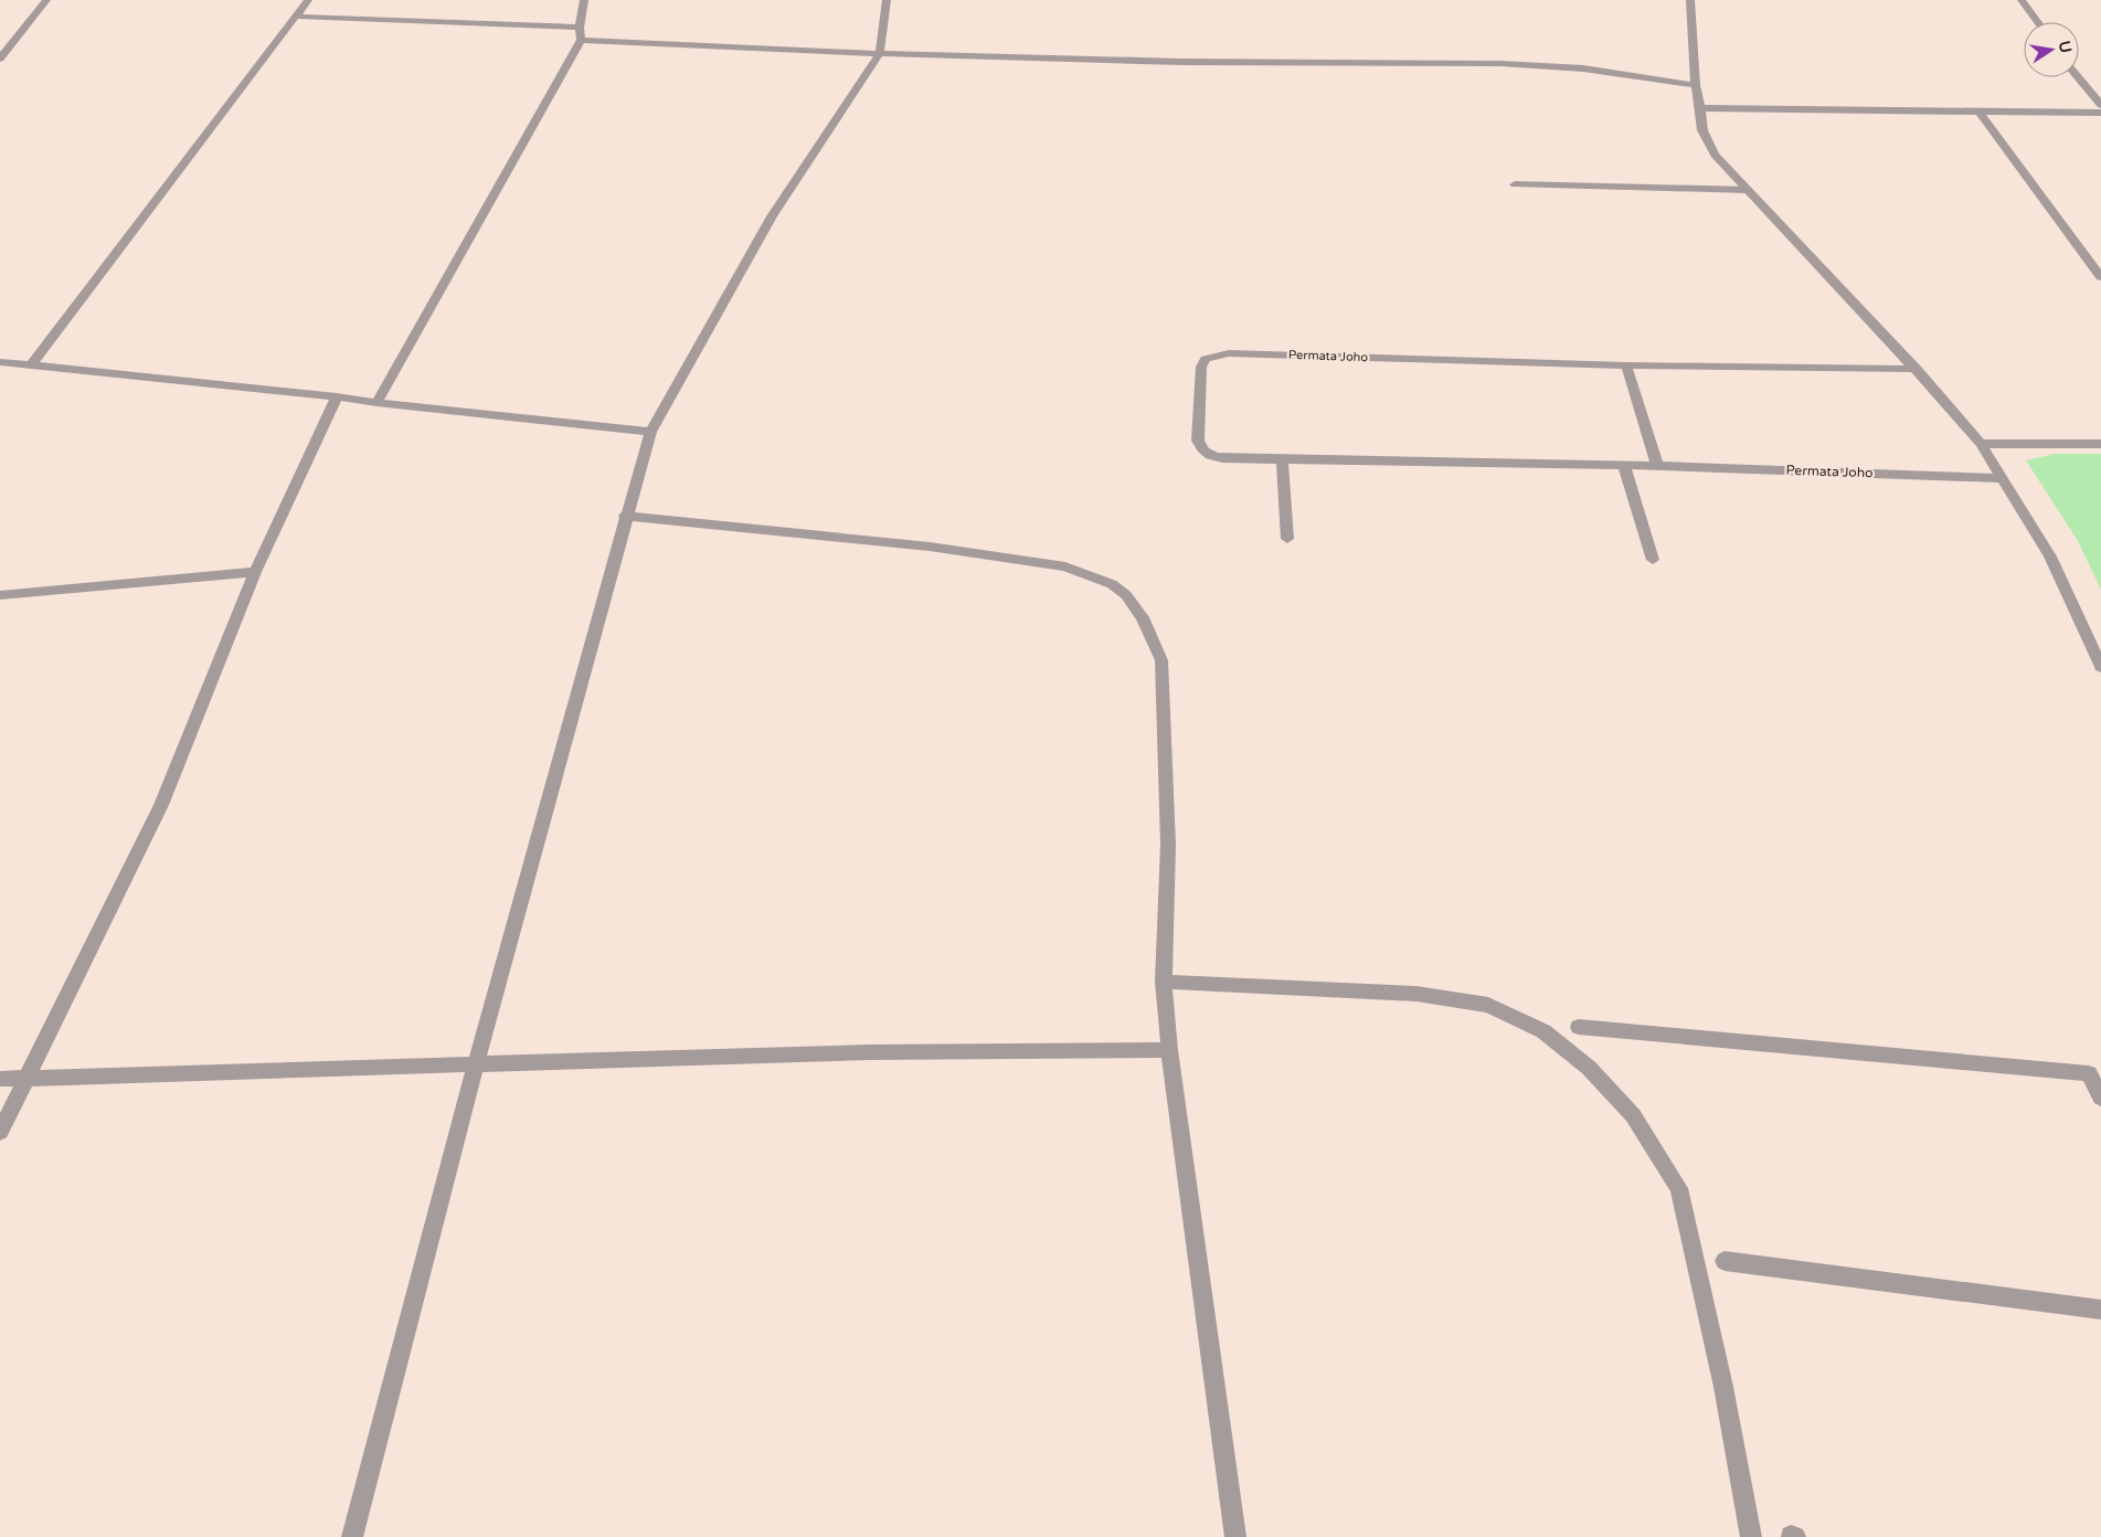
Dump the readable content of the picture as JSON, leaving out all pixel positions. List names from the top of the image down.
{
  "streets": {
    "street": ["Permata Joho"]
  },
  "north": "right"
}
